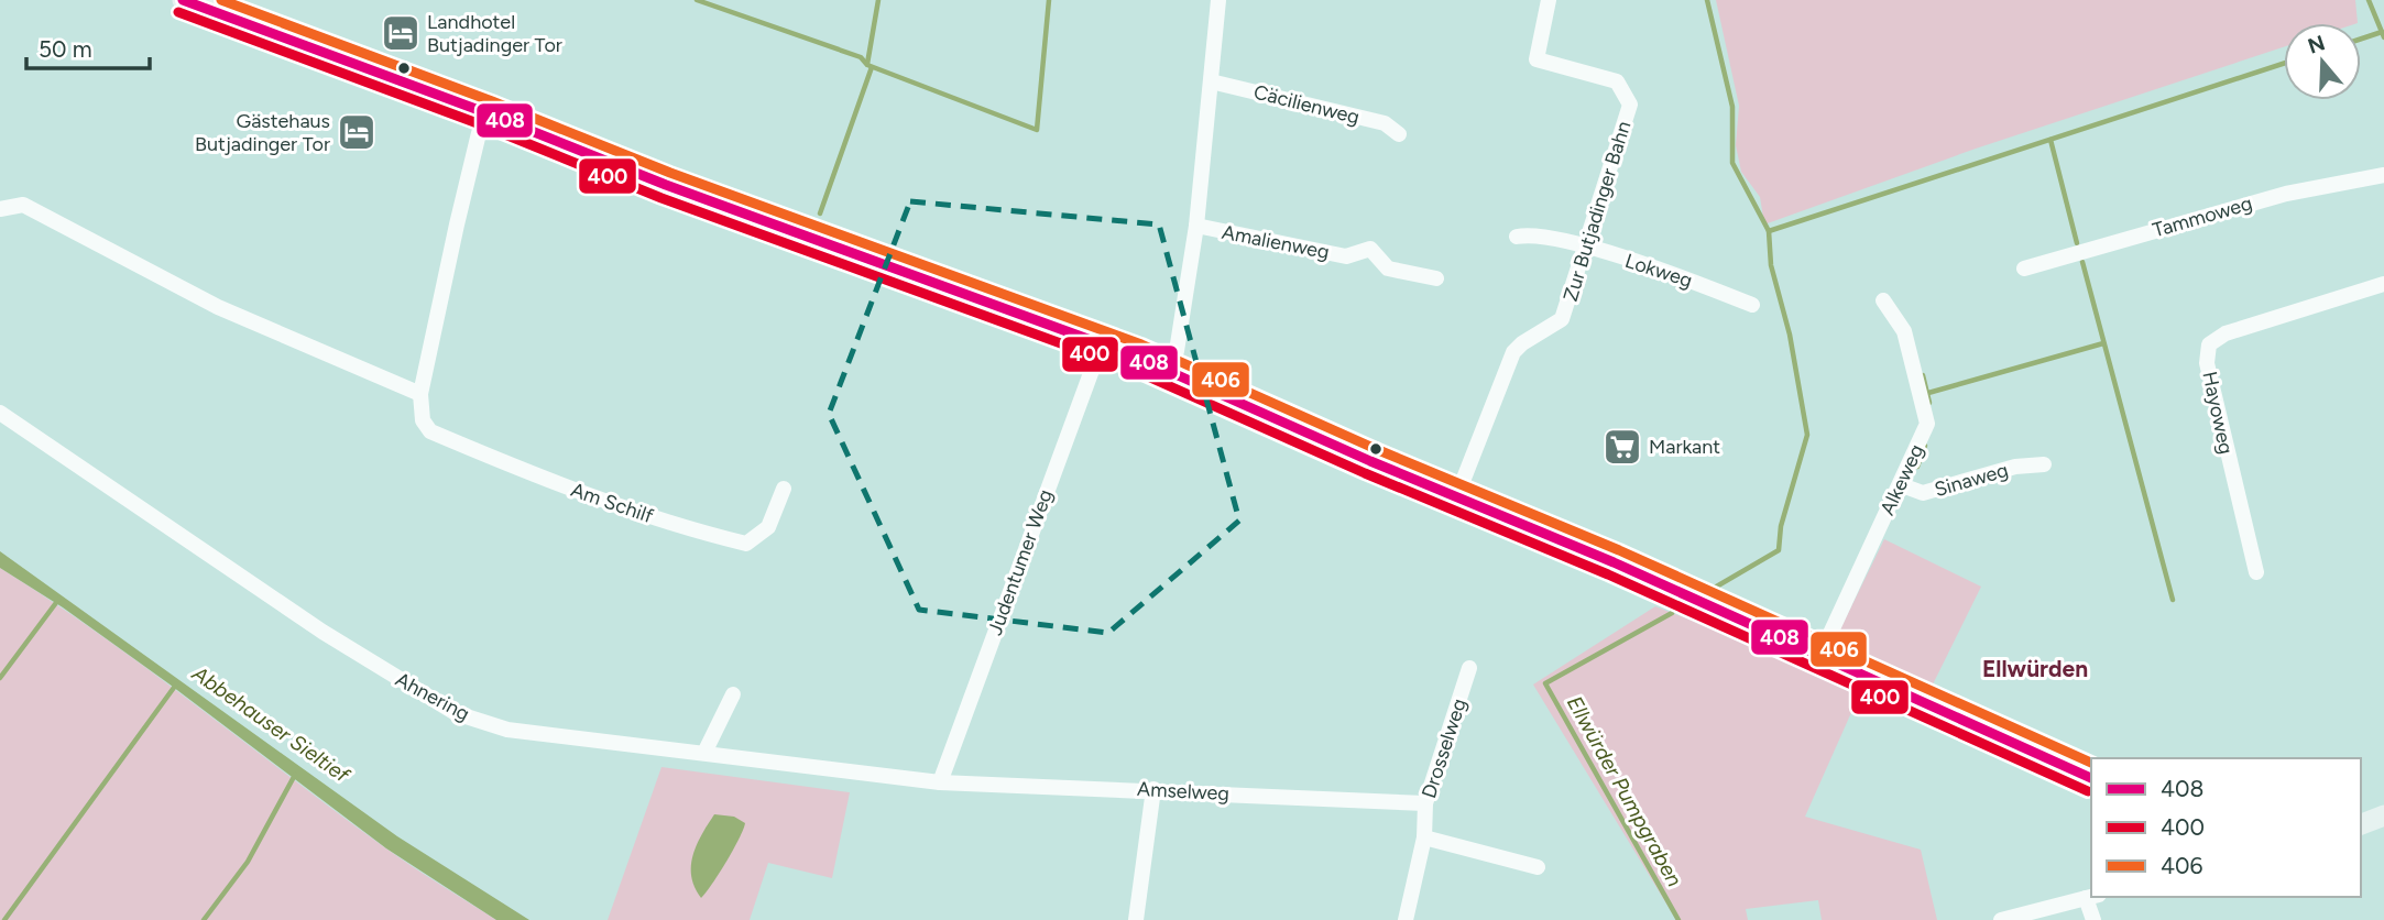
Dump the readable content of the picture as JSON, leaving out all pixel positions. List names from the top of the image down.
{
  "streets": {
    "street": [
      "Cäcilienweg",
      "Zur Butjadinger Bahn",
      "Tammoweg",
      "Amalienweg",
      "Lokweg",
      "Hayoweg",
      "Alkeweg",
      "Sinaweg",
      "Am Schilf",
      "Judentumer Weg",
      "Ahnering",
      "Drosselweg",
      "Amselweg"
    ]
  },
  "crossings": [
    ["Zur Butjadinger Bahn", "Lokweg"],
    ["Alkeweg", "Sinaweg"],
    ["Judentumer Weg", "Ahnering"],
    ["Judentumer Weg", "Amselweg"],
    ["Ahnering", "Amselweg"],
    ["Drosselweg", "Amselweg"]
  ],
  "districts": ["Ellwürden"],
  "water": ["Abbehauser Sieltief", "Ellwürder Pumpgraben"],
  "places": {
    "hotel": ["Landhotel Butjadinger Tor", "Gästehaus Butjadinger Tor"],
    "supermarket": ["Markant"]
  },
  "lines": ["transit line 408", "transit line 406", "transit line 400"],
  "legend": ["408", "400", "406"],
  "scale_bar": "50 m",
  "north": "top"
}
